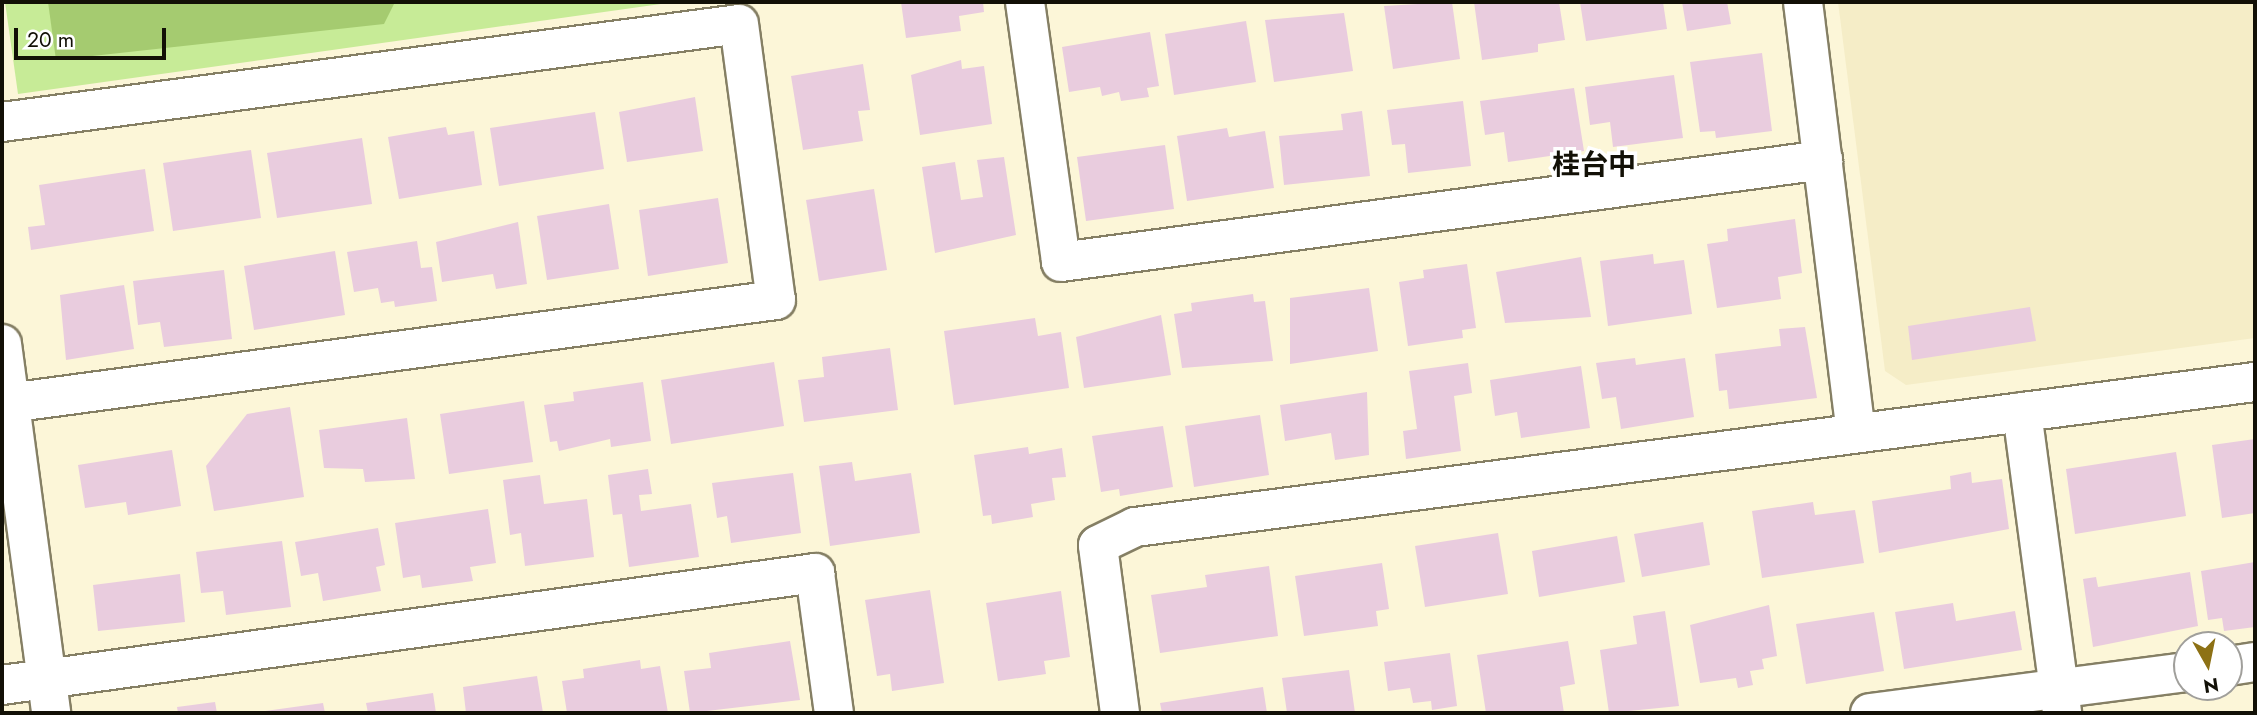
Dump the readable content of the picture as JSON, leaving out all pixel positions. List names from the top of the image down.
{
  "districts": ["桂台中"],
  "scale_bar": "20 m",
  "north": "bottom"
}
